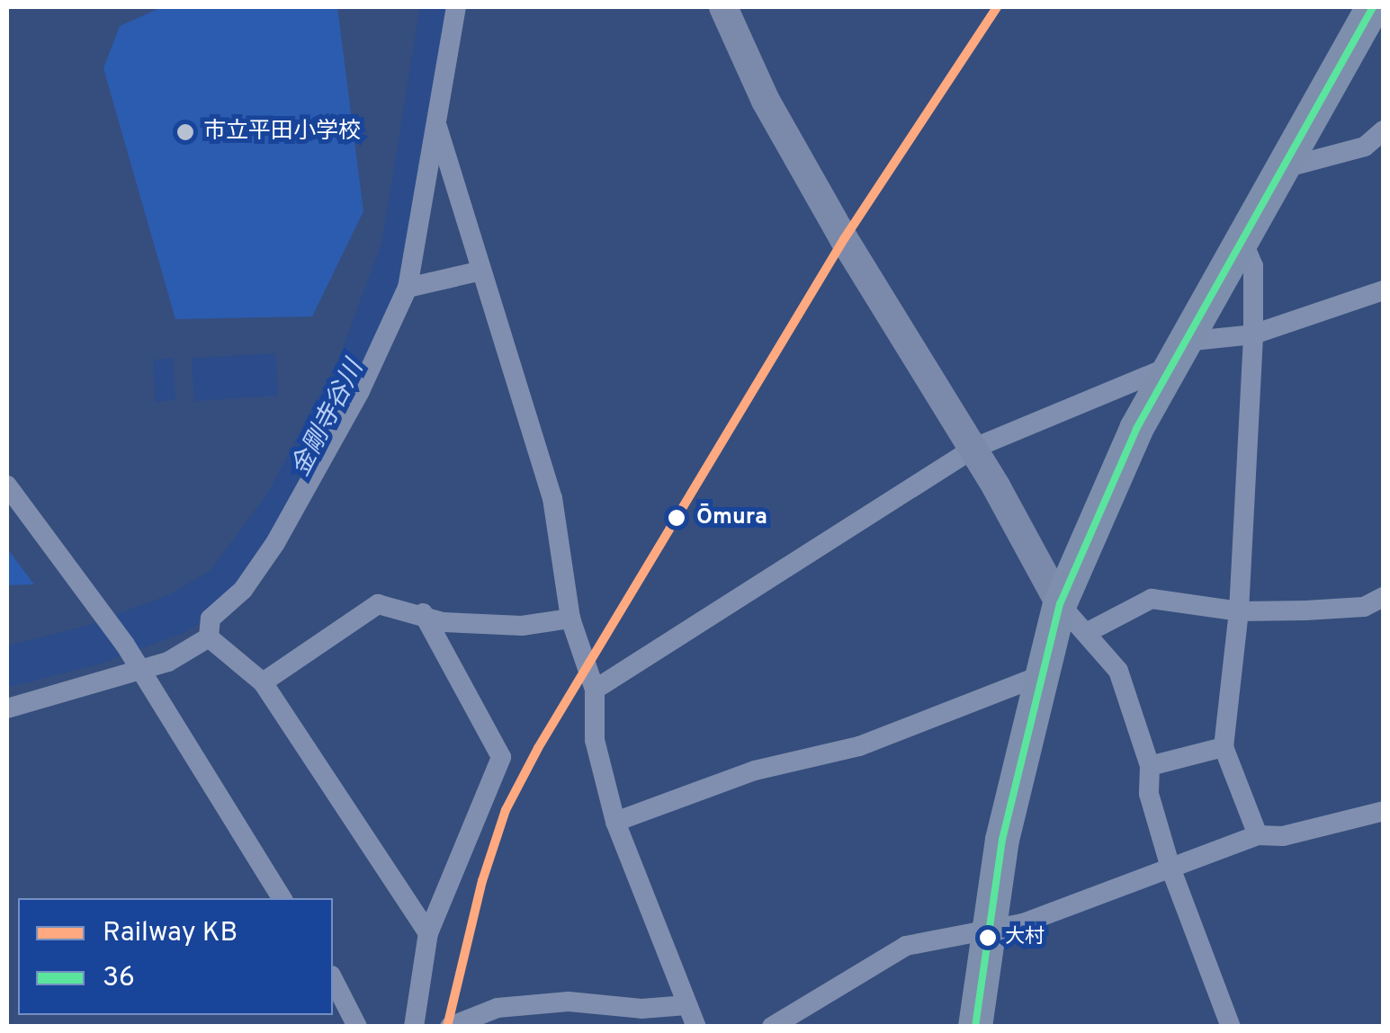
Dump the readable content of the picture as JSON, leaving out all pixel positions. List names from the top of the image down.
{
  "water": ["金剛寺谷川"],
  "places": ["市立平田小学校", "Ōmura", "大村"],
  "lines": ["rail line KB", "transit line 36"],
  "legend": ["Railway KB", "36"]
}
